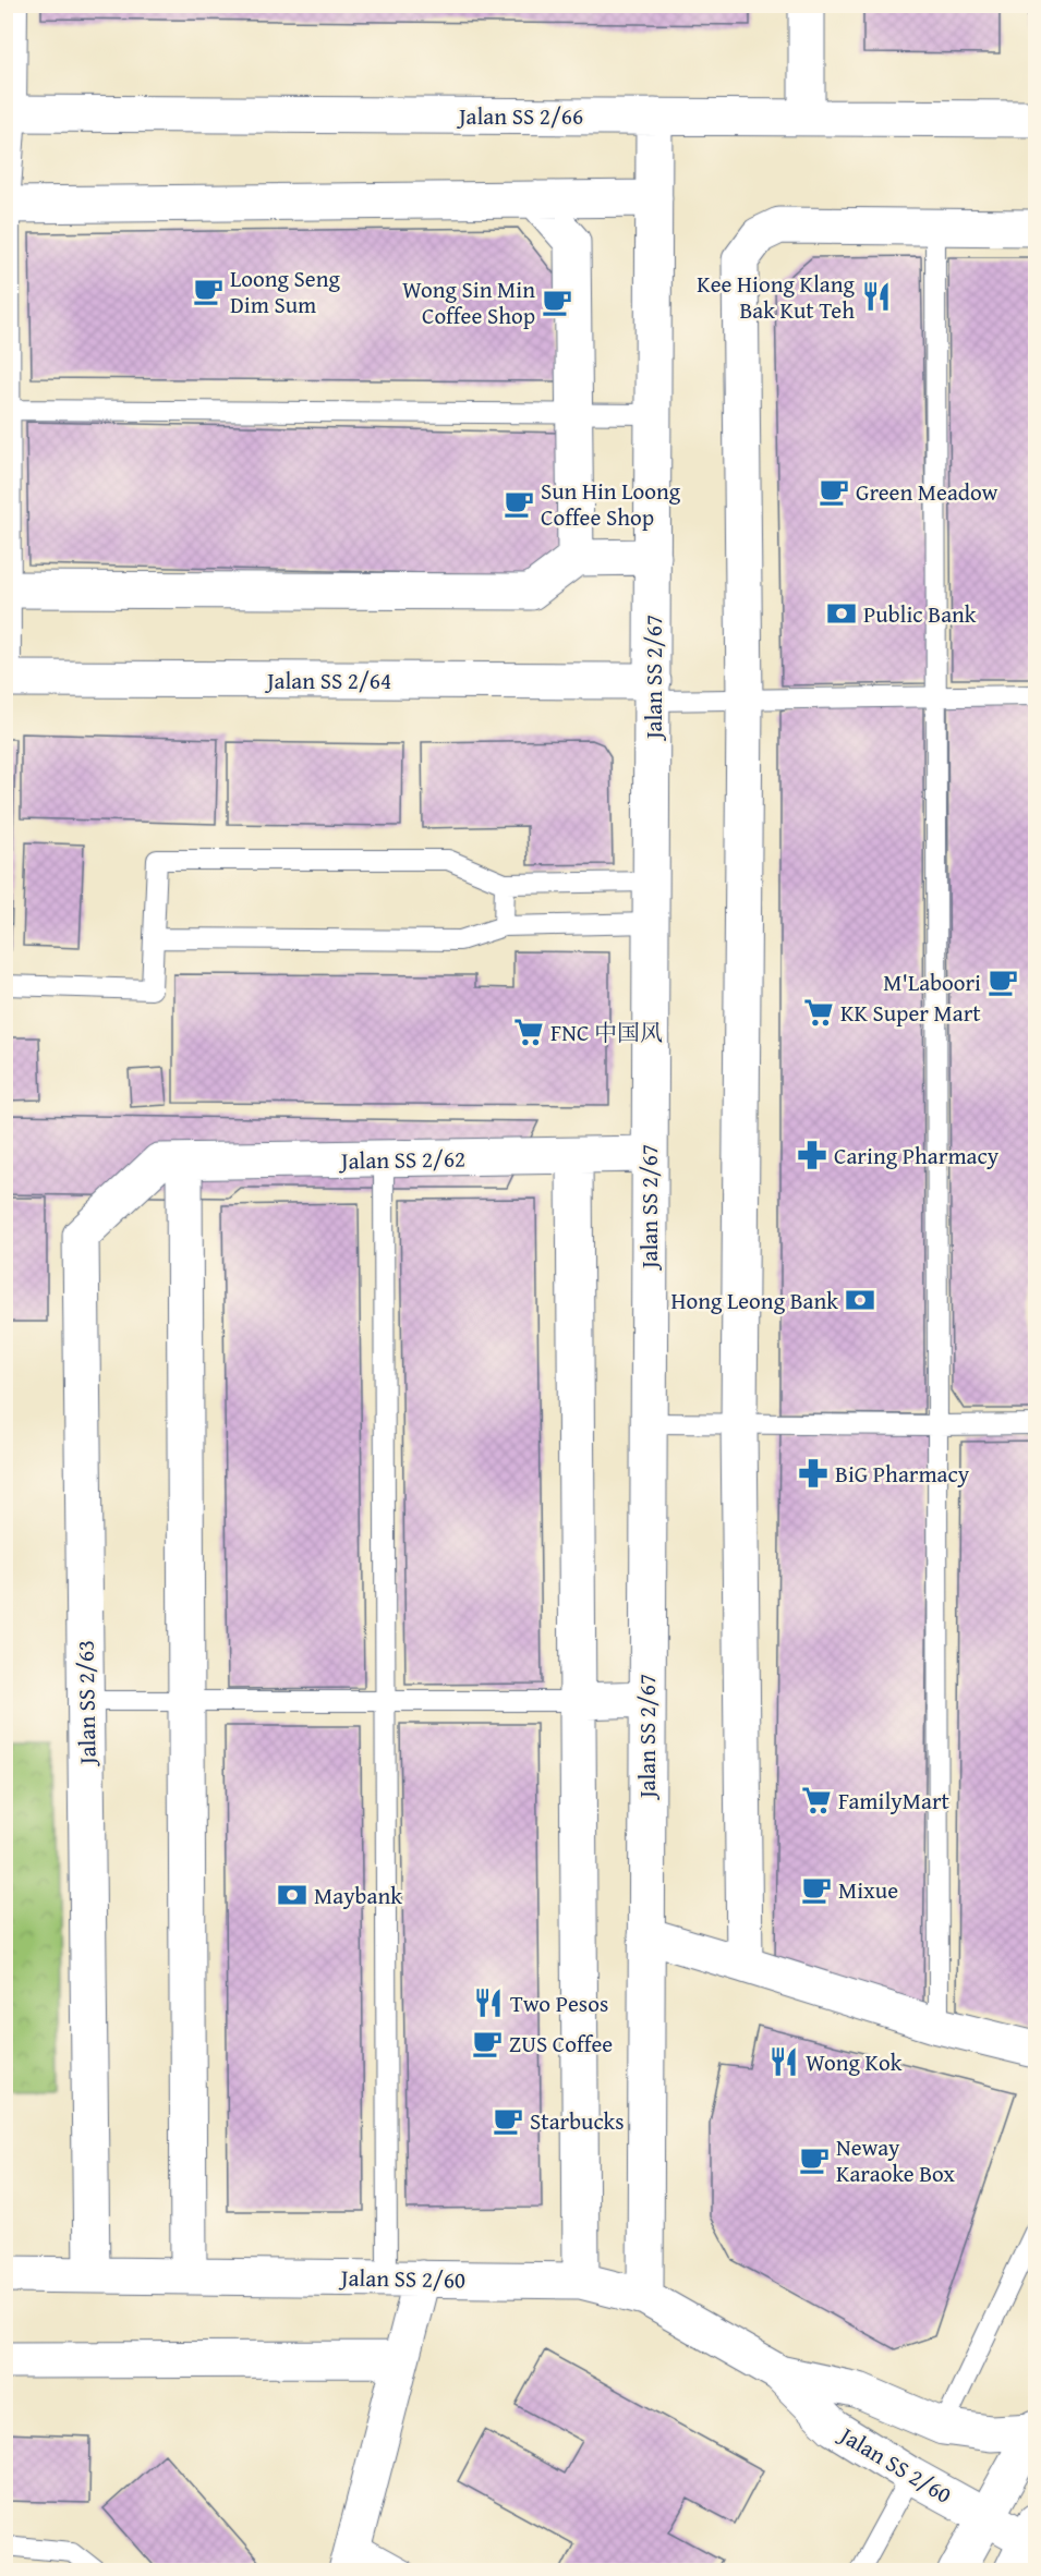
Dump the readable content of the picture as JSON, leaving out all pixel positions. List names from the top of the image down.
{
  "streets": {
    "street": [
      "Jalan SS 2/66",
      "Jalan SS 2/67",
      "Jalan SS 2/64",
      "Jalan SS 2/62",
      "Jalan SS 2/63",
      "Jalan SS 2/60"
    ]
  },
  "crossings": [
    ["Jalan SS 2/66", "Jalan SS 2/67"],
    ["Jalan SS 2/67", "Jalan SS 2/64"],
    ["Jalan SS 2/67", "Jalan SS 2/62"],
    ["Jalan SS 2/67", "Jalan SS 2/60"],
    ["Jalan SS 2/62", "Jalan SS 2/63"],
    ["Jalan SS 2/63", "Jalan SS 2/60"]
  ],
  "places": {
    "cafe": [
      "Loong Seng Dim Sum",
      "Wong Sin Min Coffee Shop",
      "Green Meadow",
      "Sun Hin Loong Coffee Shop",
      "M'Laboori",
      "Mixue",
      "ZUS Coffee",
      "Starbucks",
      "Neway Karaoke Box"
    ],
    "restaurant": ["Kee Hiong Klang Bak Kut Teh", "Two Pesos", "Wong Kok"],
    "bank": ["Public Bank", "Hong Leong Bank", "Maybank"],
    "supermarket": ["KK Super Mart", "FNC 中国风", "FamilyMart"],
    "pharmacy": ["Caring Pharmacy", "BiG Pharmacy"]
  }
}
